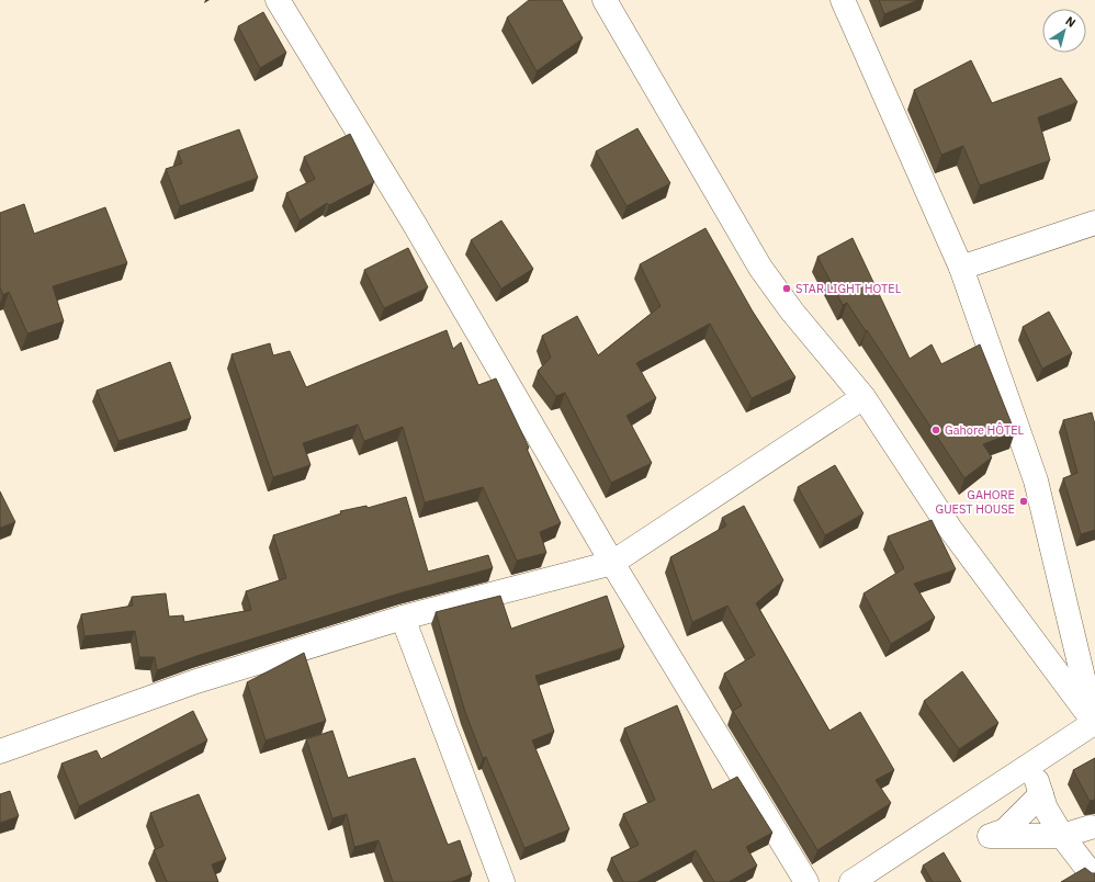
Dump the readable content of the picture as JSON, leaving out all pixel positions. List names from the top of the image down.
{
  "places": ["STAR LIGHT HOTEL", "Gahore HÔTEL", "GAHORE GUEST HOUSE"],
  "north": "top right"
}
